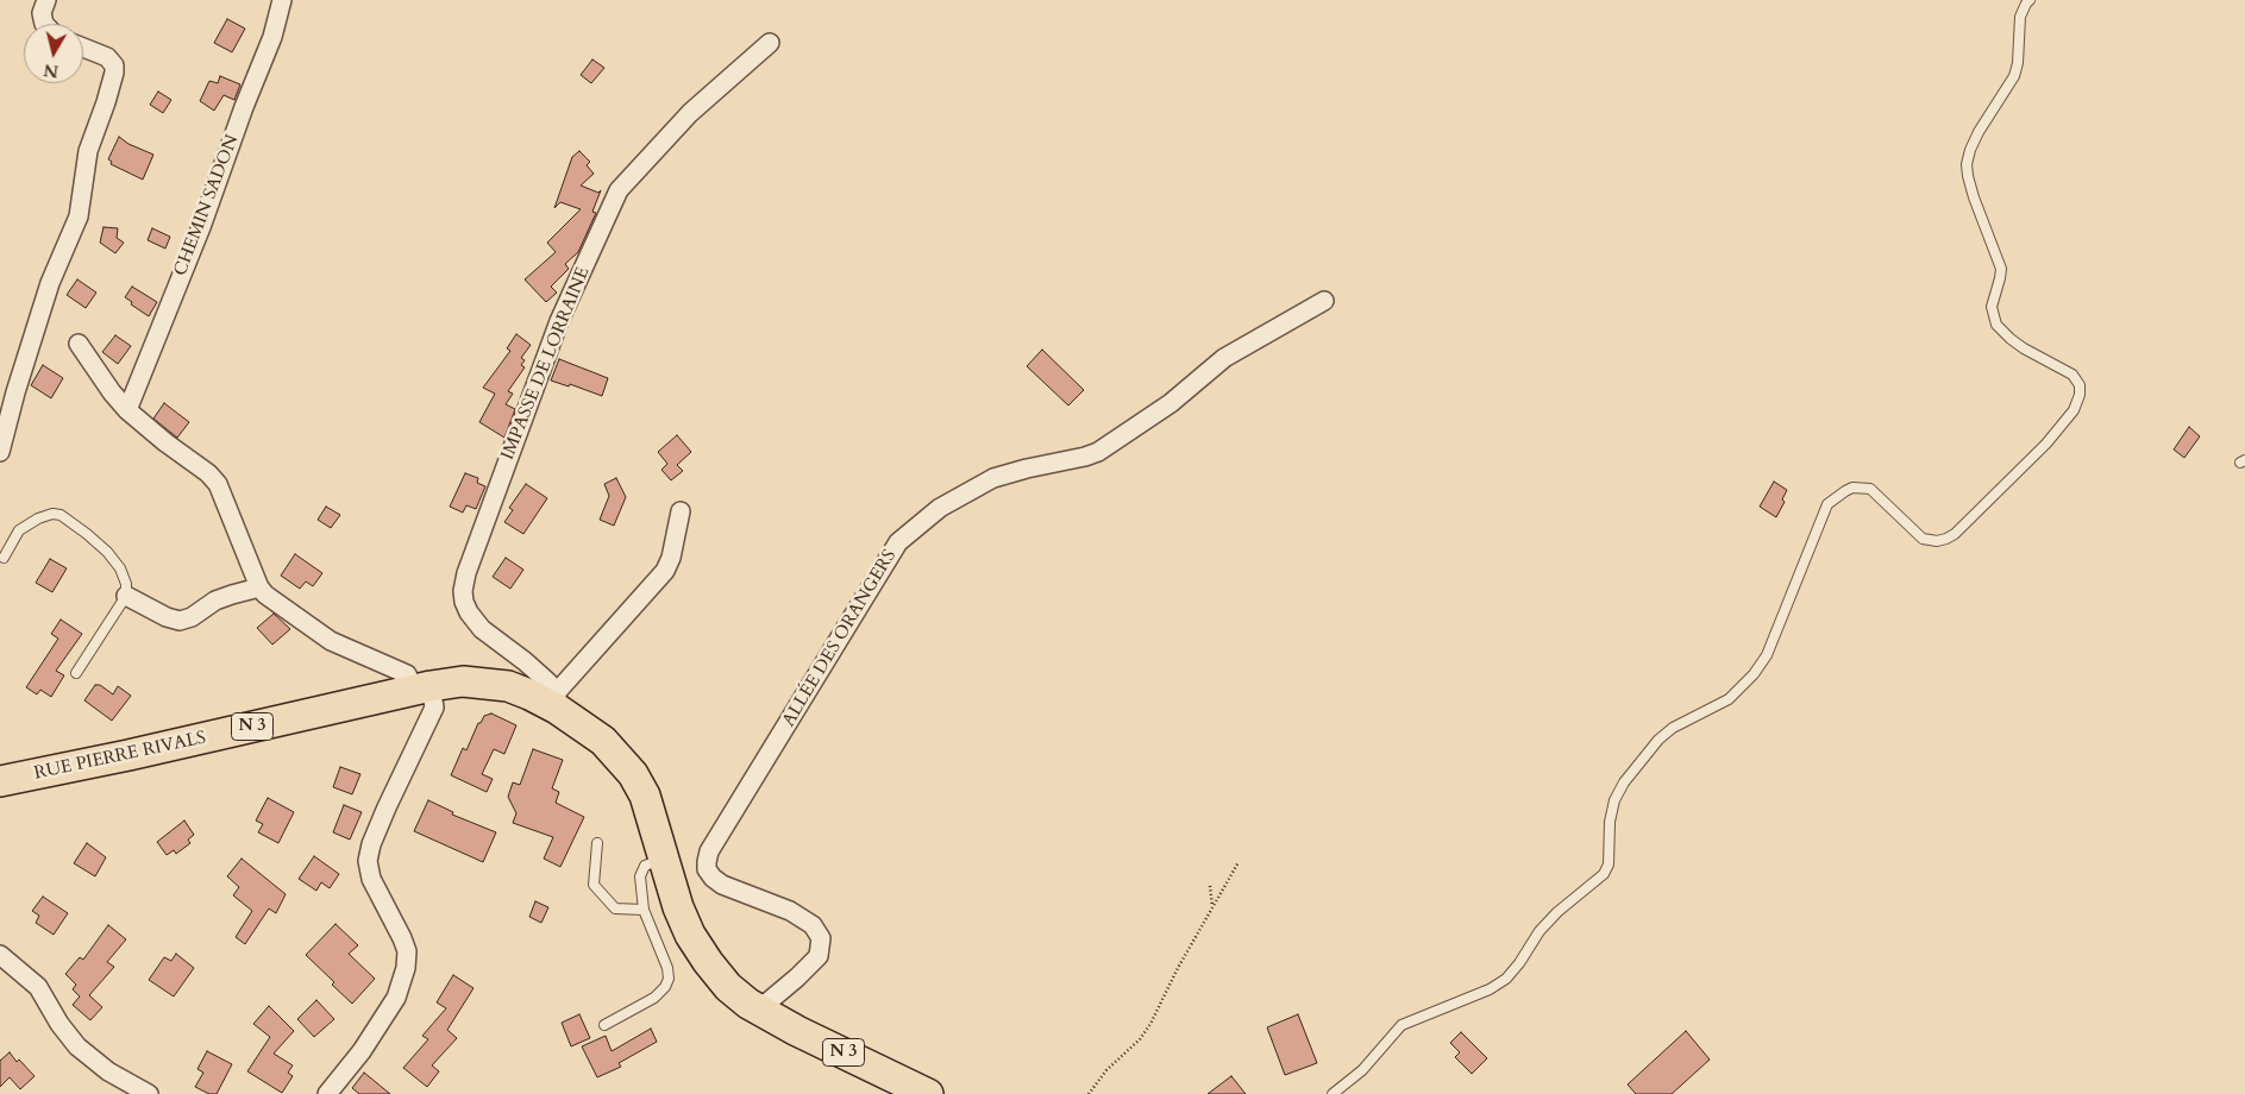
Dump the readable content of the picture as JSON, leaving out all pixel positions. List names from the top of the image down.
{
  "streets": {
    "main road": ["N 3", "RUE PIERRE RIVALS"],
    "street": ["CHEMIN SADON", "IMPASSE DE LORRAINE", "ALLÉE DES ORANGERS"]
  },
  "crossings": [
    ["IMPASSE DE LORRAINE", "RUE PIERRE RIVALS"],
    ["ALLÉE DES ORANGERS", "RUE PIERRE RIVALS"]
  ],
  "north": "bottom"
}
